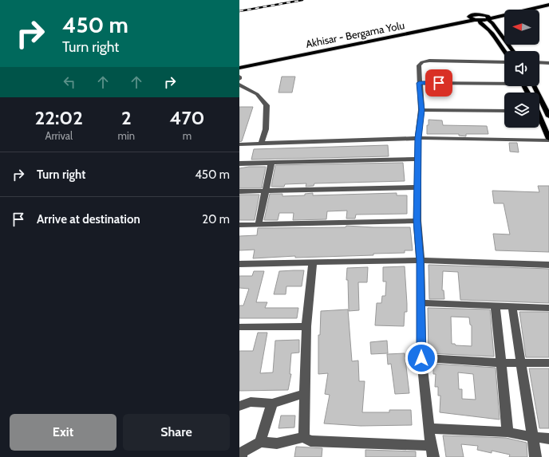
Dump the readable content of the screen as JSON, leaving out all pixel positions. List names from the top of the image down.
{
  "streets": {
    "highway": ["Akhisar - Bergama Yolu"]
  },
  "north": "left",
  "page": {
    "turn": ["450 m", "Turn right"],
    "eta": [
      "22:02",
      "Arrival",
      "2",
      "min",
      "470",
      "m"
    ],
    "list": [
      {
        "name": "Turn right",
        "value": "450 m"
      },
      {
        "name": "Arrive at destination",
        "value": "20 m"
      }
    ],
    "buttons": ["Exit", "Share"]
  }
}
